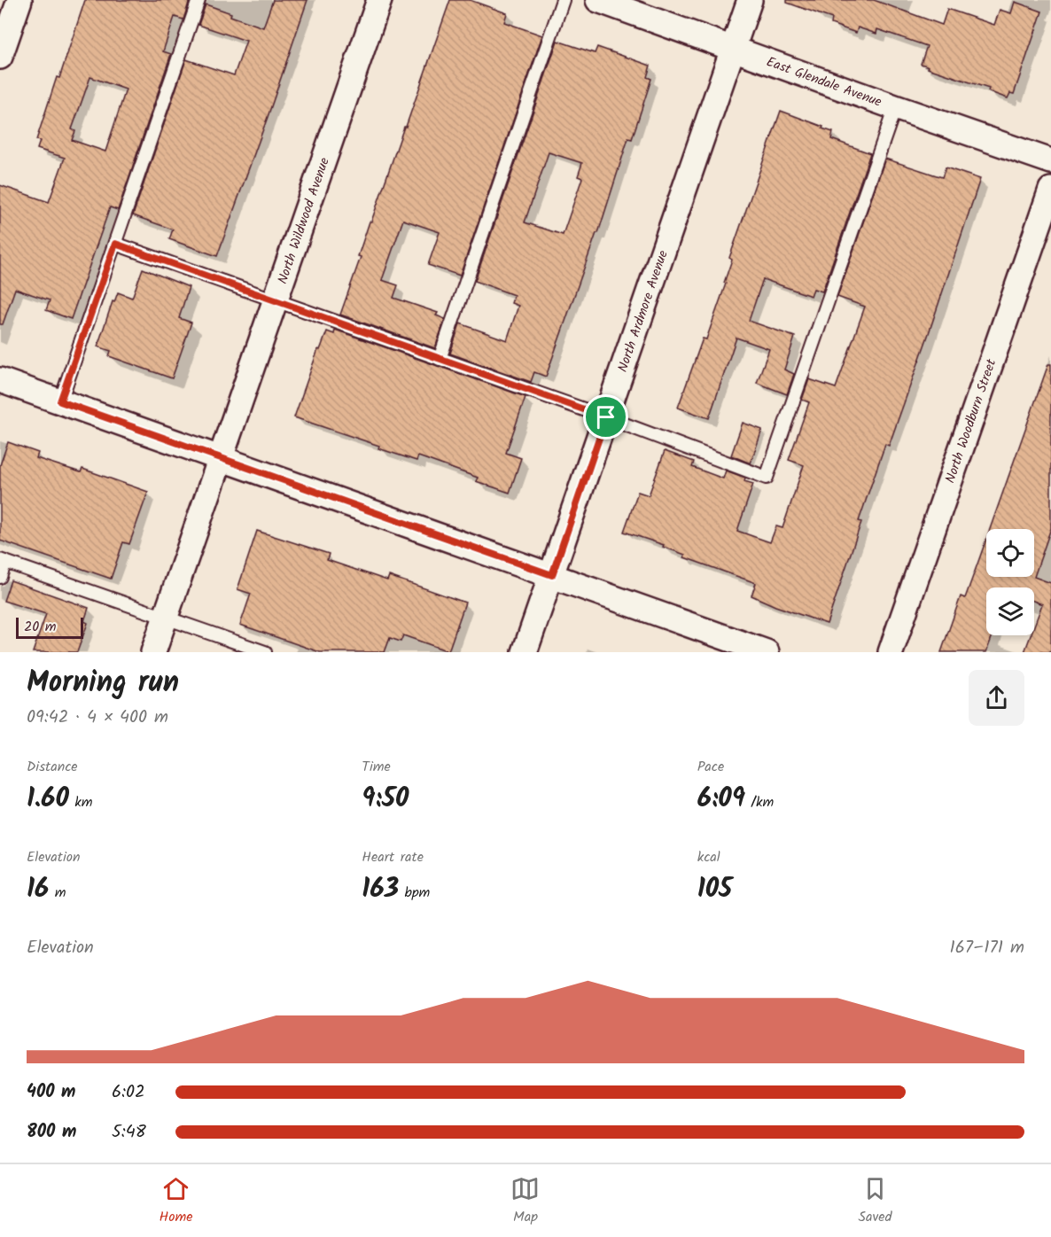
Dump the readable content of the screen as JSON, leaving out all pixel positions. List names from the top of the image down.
{
  "streets": {
    "street": [
      "East Glendale Avenue",
      "North Wildwood Avenue",
      "North Ardmore Avenue",
      "North Woodburn Street"
    ]
  },
  "crossings": [
    ["East Glendale Avenue", "North Ardmore Avenue"]
  ],
  "scale_bar": "20 m",
  "page": {
    "scale": "20 m",
    "heading": ["Morning run", "09:42 · 4 × 400 m"],
    "stats": [
      ["Distance", "1.60 km"],
      ["Time", "9:50"],
      ["Pace", "6:09 /km"],
      ["Elevation", "16 m"],
      ["Heart rate", "163 bpm"],
      ["kcal", "105"]
    ],
    "chart": ["Elevation", "167–171 m"],
    "list": [
      {
        "name": "400 m",
        "note": "6:02"
      },
      {
        "name": "800 m",
        "note": "5:48"
      }
    ],
    "tabs": ["Home", "Map", "Saved"]
  }
}
